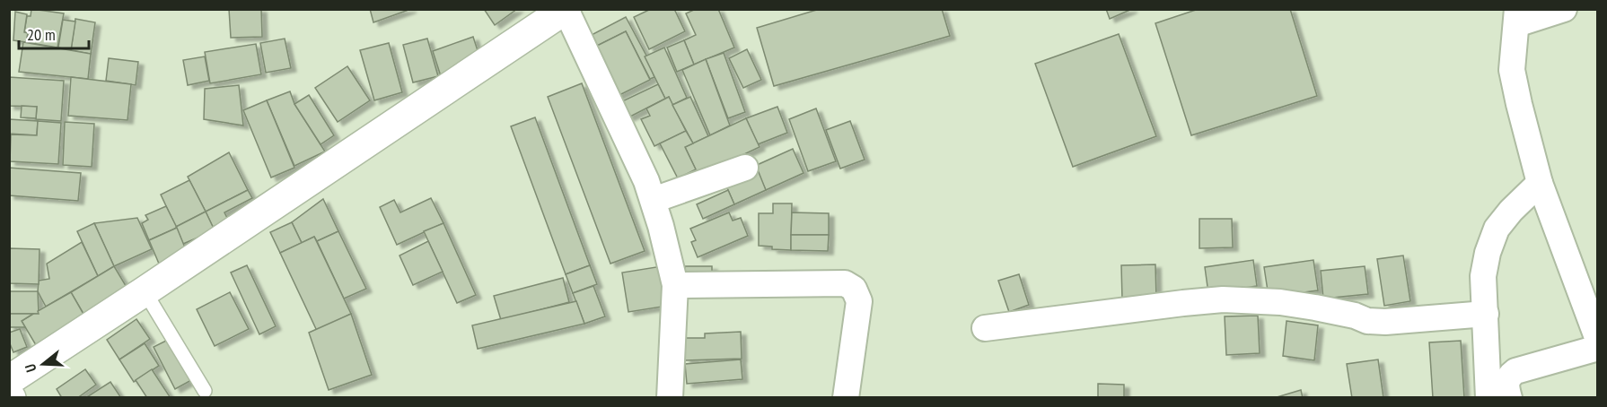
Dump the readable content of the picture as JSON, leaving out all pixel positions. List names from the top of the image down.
{
  "scale_bar": "20 m",
  "north": "left"
}
